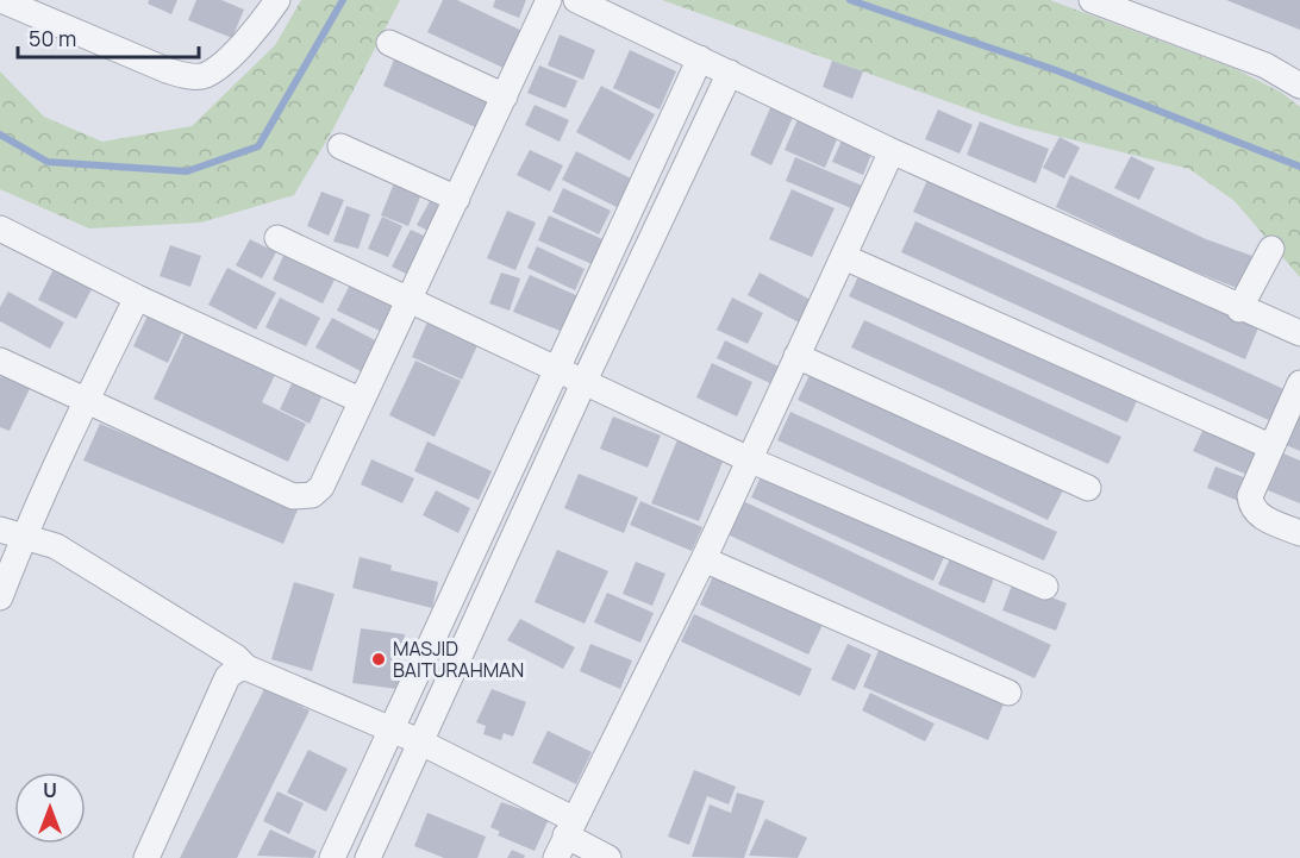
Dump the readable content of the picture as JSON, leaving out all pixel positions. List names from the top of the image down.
{
  "places": ["MASJID BAITURAHMAN"],
  "scale_bar": "50 m",
  "north": "top"
}
